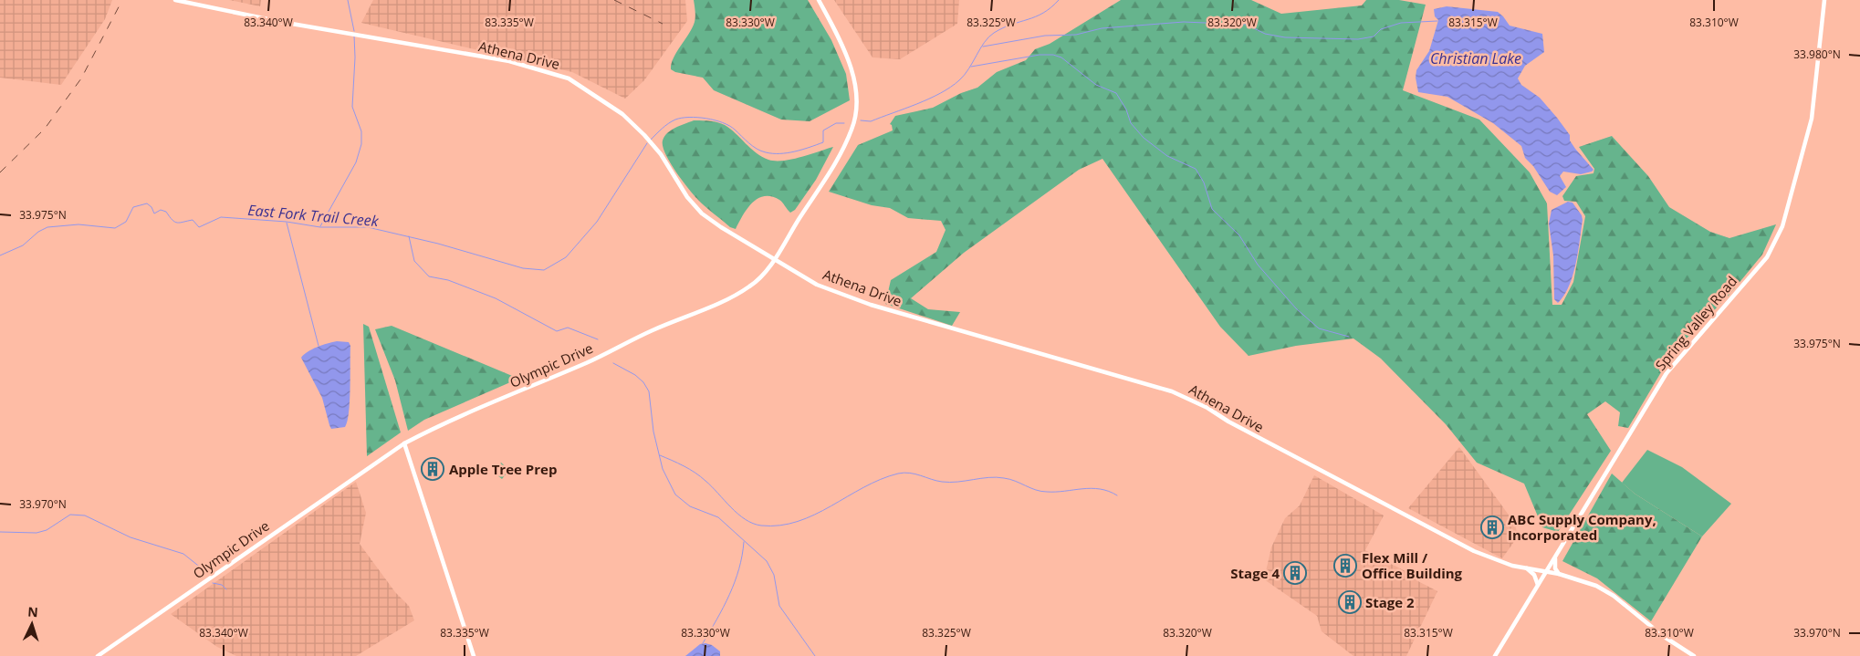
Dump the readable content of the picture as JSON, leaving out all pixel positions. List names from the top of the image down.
{
  "streets": {
    "street": ["Athena Drive", "Spring Valley Road", "Olympic Drive"]
  },
  "crossings": [
    ["Athena Drive", "Spring Valley Road"],
    ["Athena Drive", "Olympic Drive"]
  ],
  "water": ["Christian Lake", "East Fork Trail Creek"],
  "places": {
    "building": [
      "Apple Tree Prep",
      "ABC Supply Company, Incorporated",
      "Flex Mill / Office Building",
      "Stage 4",
      "Stage 2"
    ]
  },
  "north": "top",
  "coordinates": [
    "83.340°W",
    "83.335°W",
    "83.330°W",
    "83.325°W",
    "83.320°W",
    "83.315°W",
    "83.310°W",
    "33.980°N",
    "33.975°N",
    "33.970°N"
  ]
}
